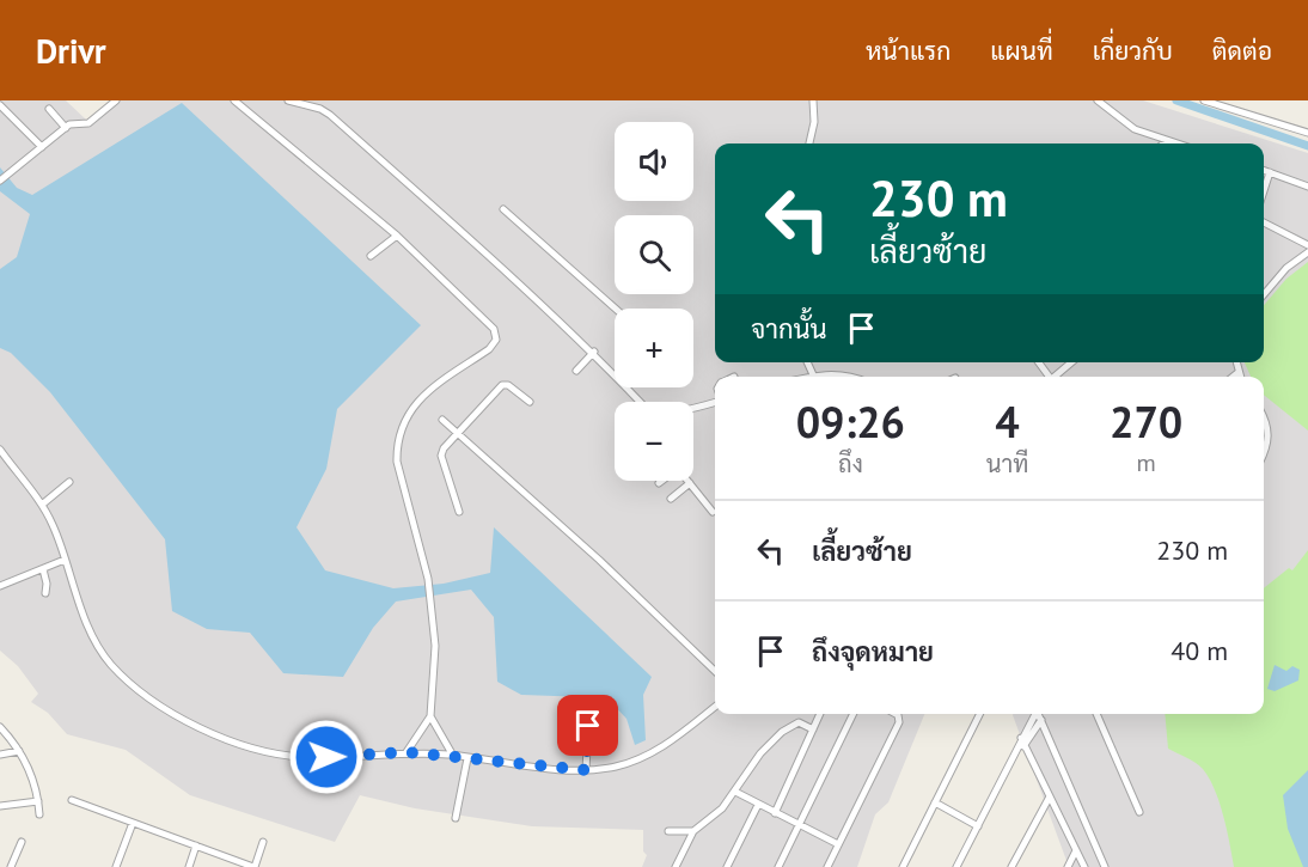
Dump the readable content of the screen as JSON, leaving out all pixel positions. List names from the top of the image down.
{
  "page": {
    "header": "Drivr",
    "nav": [
      "หน้าแรก",
      "แผนที่",
      "เกี่ยวกับ",
      "ติดต่อ"
    ],
    "map_buttons": ["+", "−"],
    "turn": ["230 m", "เลี้ยวซ้าย"],
    "then": "จากนั้น",
    "eta": [
      "09:26",
      "ถึง",
      "4",
      "นาที",
      "270",
      "m"
    ],
    "list": [
      {
        "name": "เลี้ยวซ้าย",
        "value": "230 m"
      },
      {
        "name": "ถึงจุดหมาย",
        "value": "40 m"
      }
    ]
  }
}
